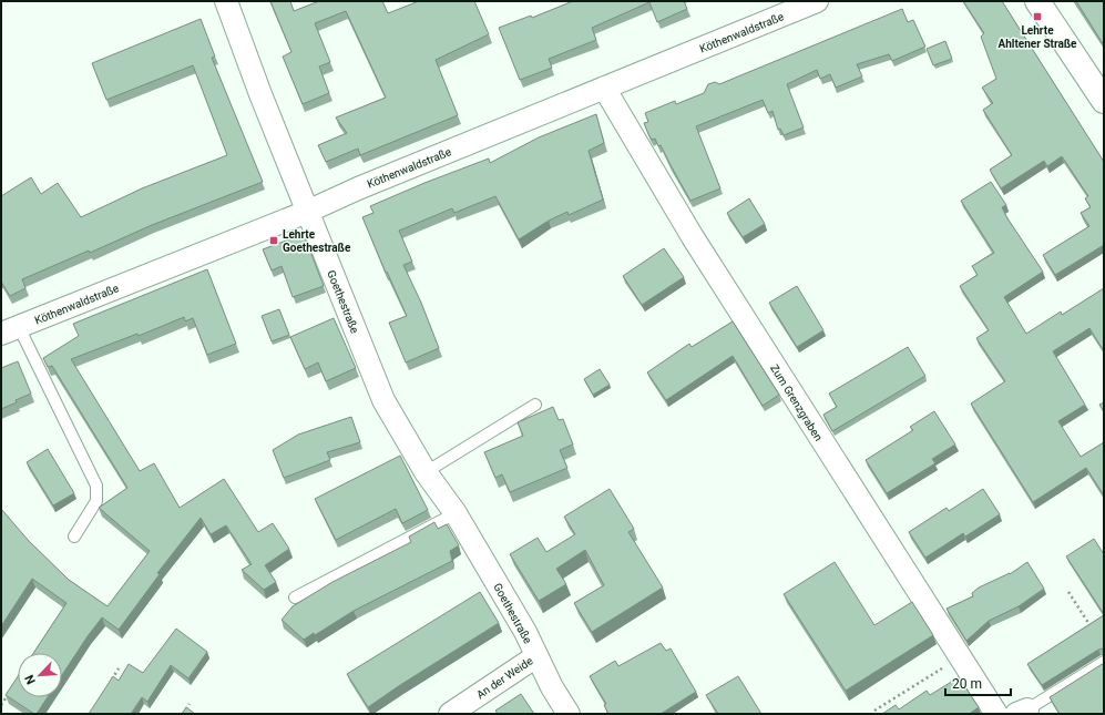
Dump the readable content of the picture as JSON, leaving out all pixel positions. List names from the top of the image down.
{
  "streets": {
    "street": [
      "Köthenwaldstraße",
      "Goethestraße",
      "Zum Grenzgraben",
      "An der Weide"
    ]
  },
  "crossings": [
    ["Köthenwaldstraße", "Goethestraße"],
    ["Köthenwaldstraße", "Zum Grenzgraben"],
    ["Goethestraße", "An der Weide"]
  ],
  "places": {
    "transit": ["Lehrte Ahltener Straße", "Lehrte Goethestraße"]
  },
  "scale_bar": "20 m",
  "north": "bottom left"
}
